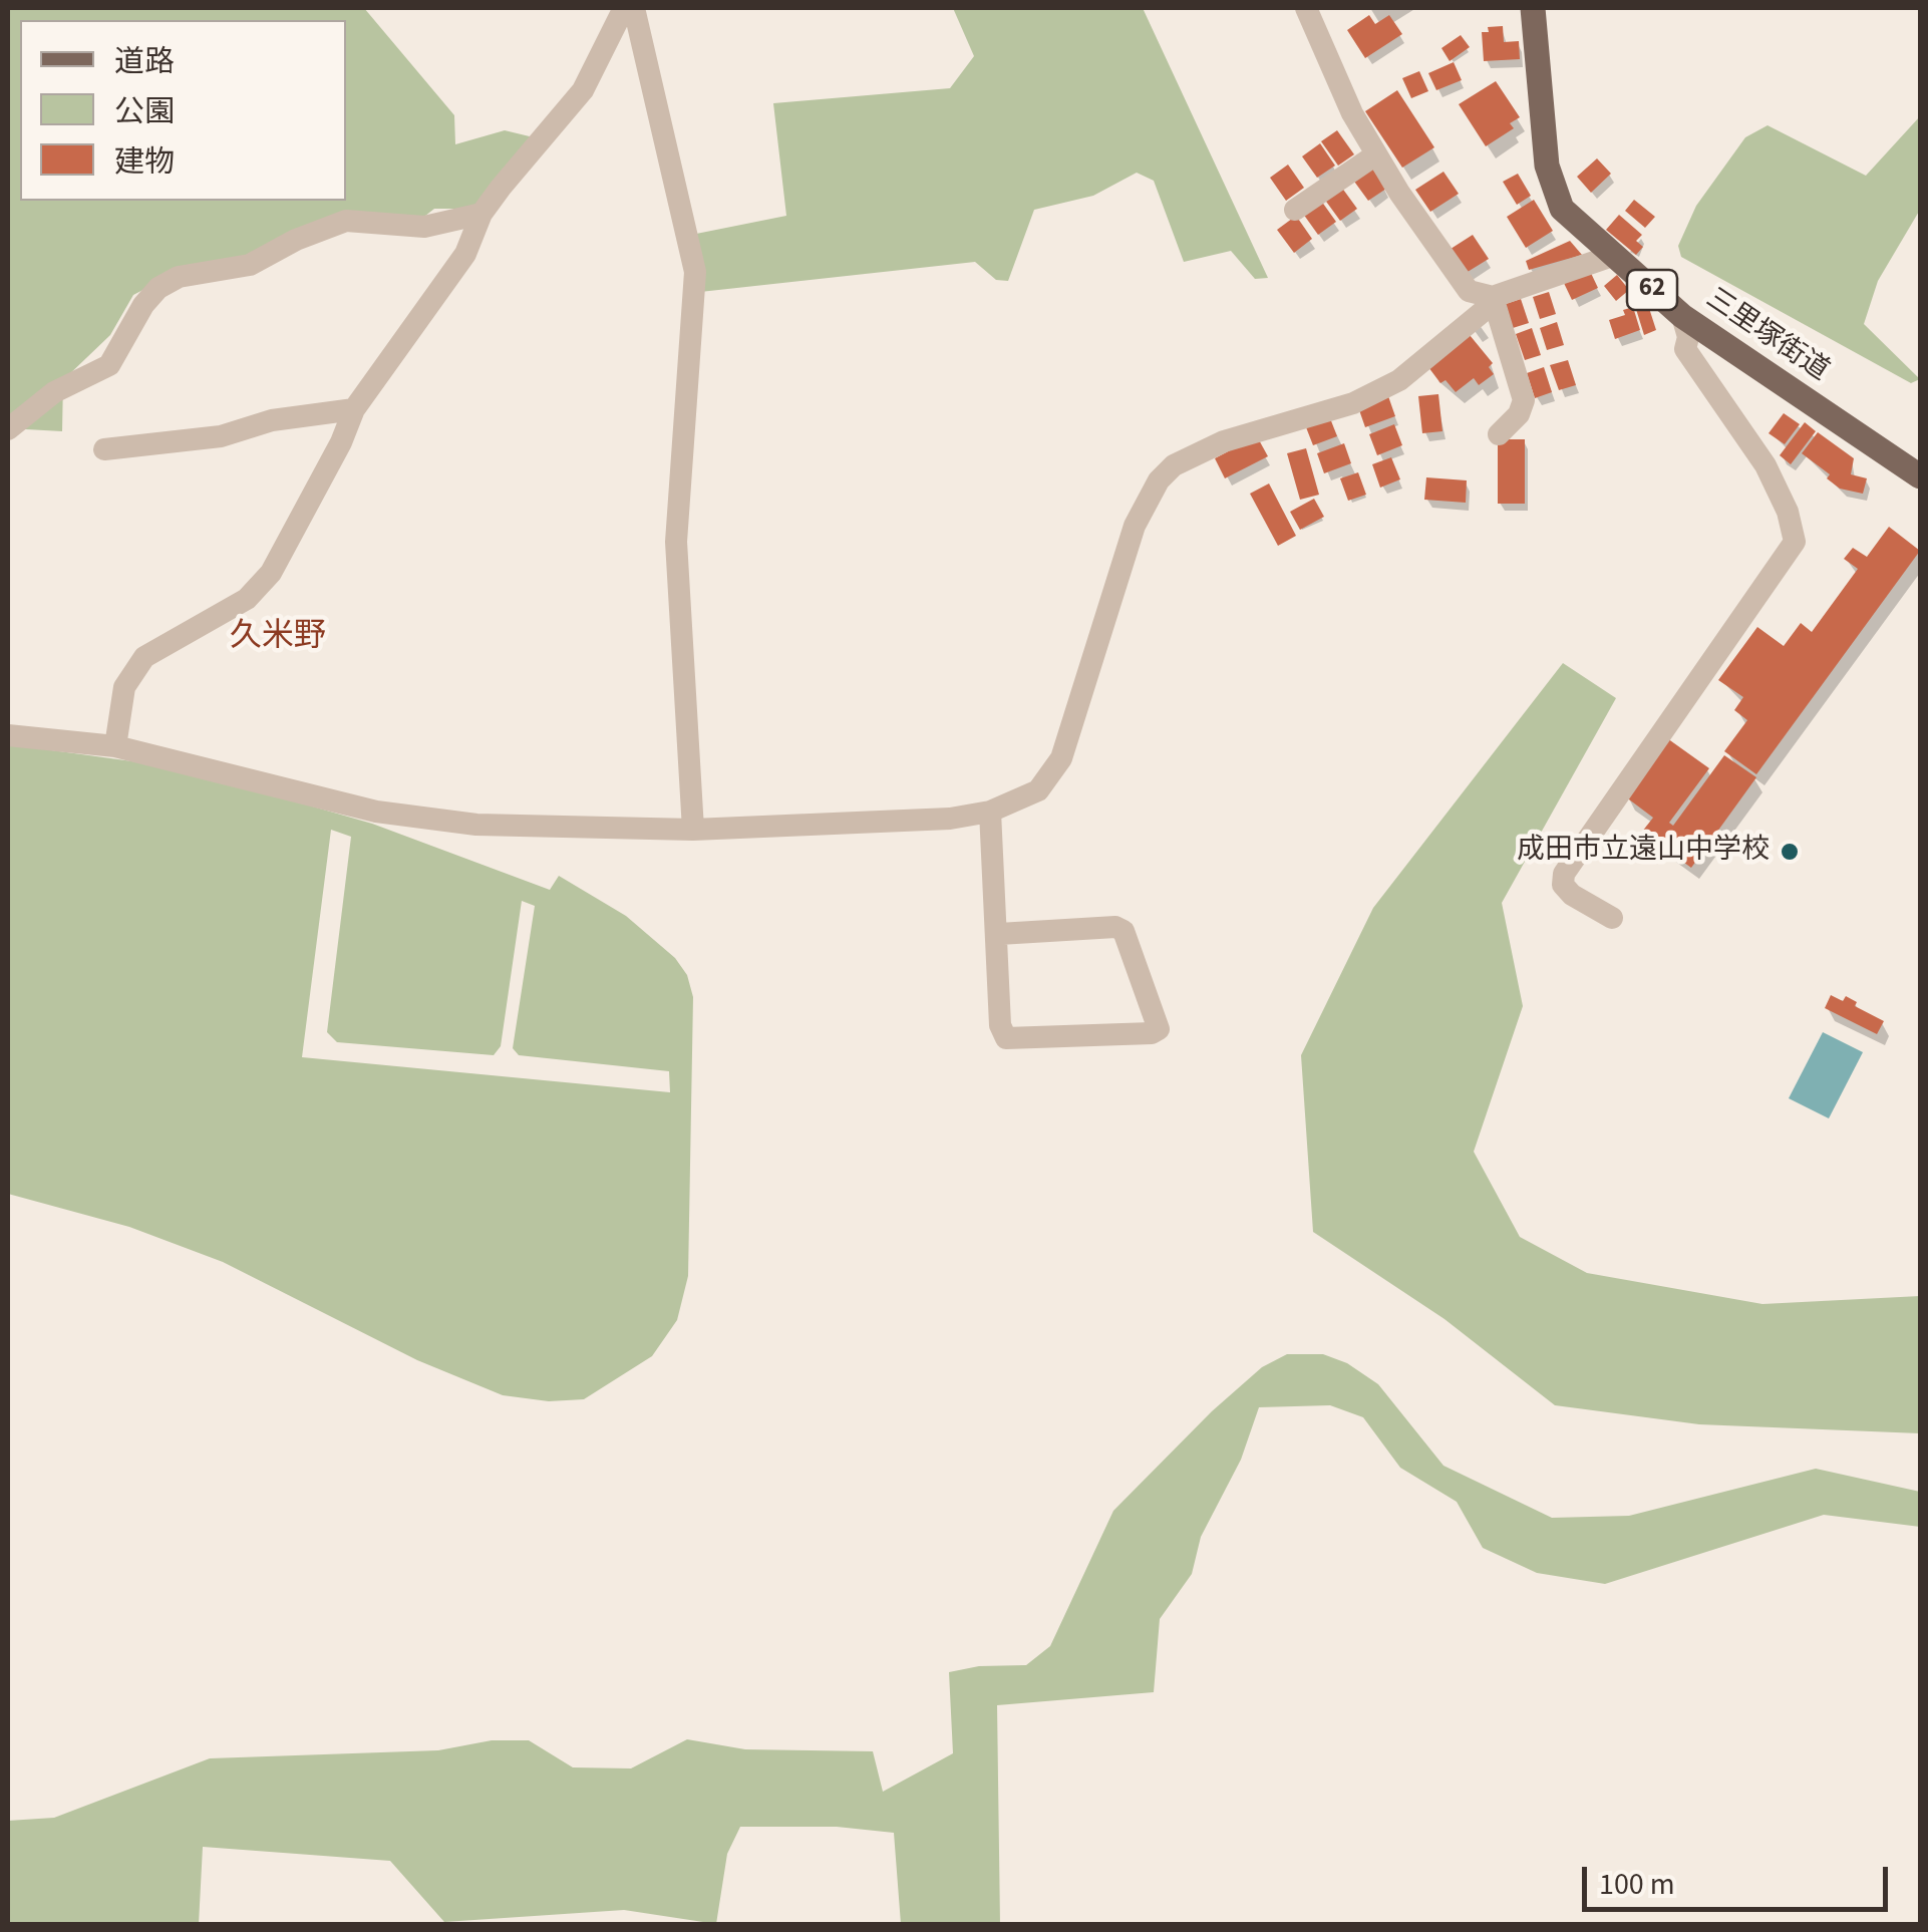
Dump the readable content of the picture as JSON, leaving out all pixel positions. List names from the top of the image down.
{
  "streets": {
    "main road": ["62", "三里塚街道"]
  },
  "districts": ["久米野"],
  "places": ["成田市立遠山中学校"],
  "legend": ["道路", "公園", "建物"],
  "scale_bar": "100 m"
}
